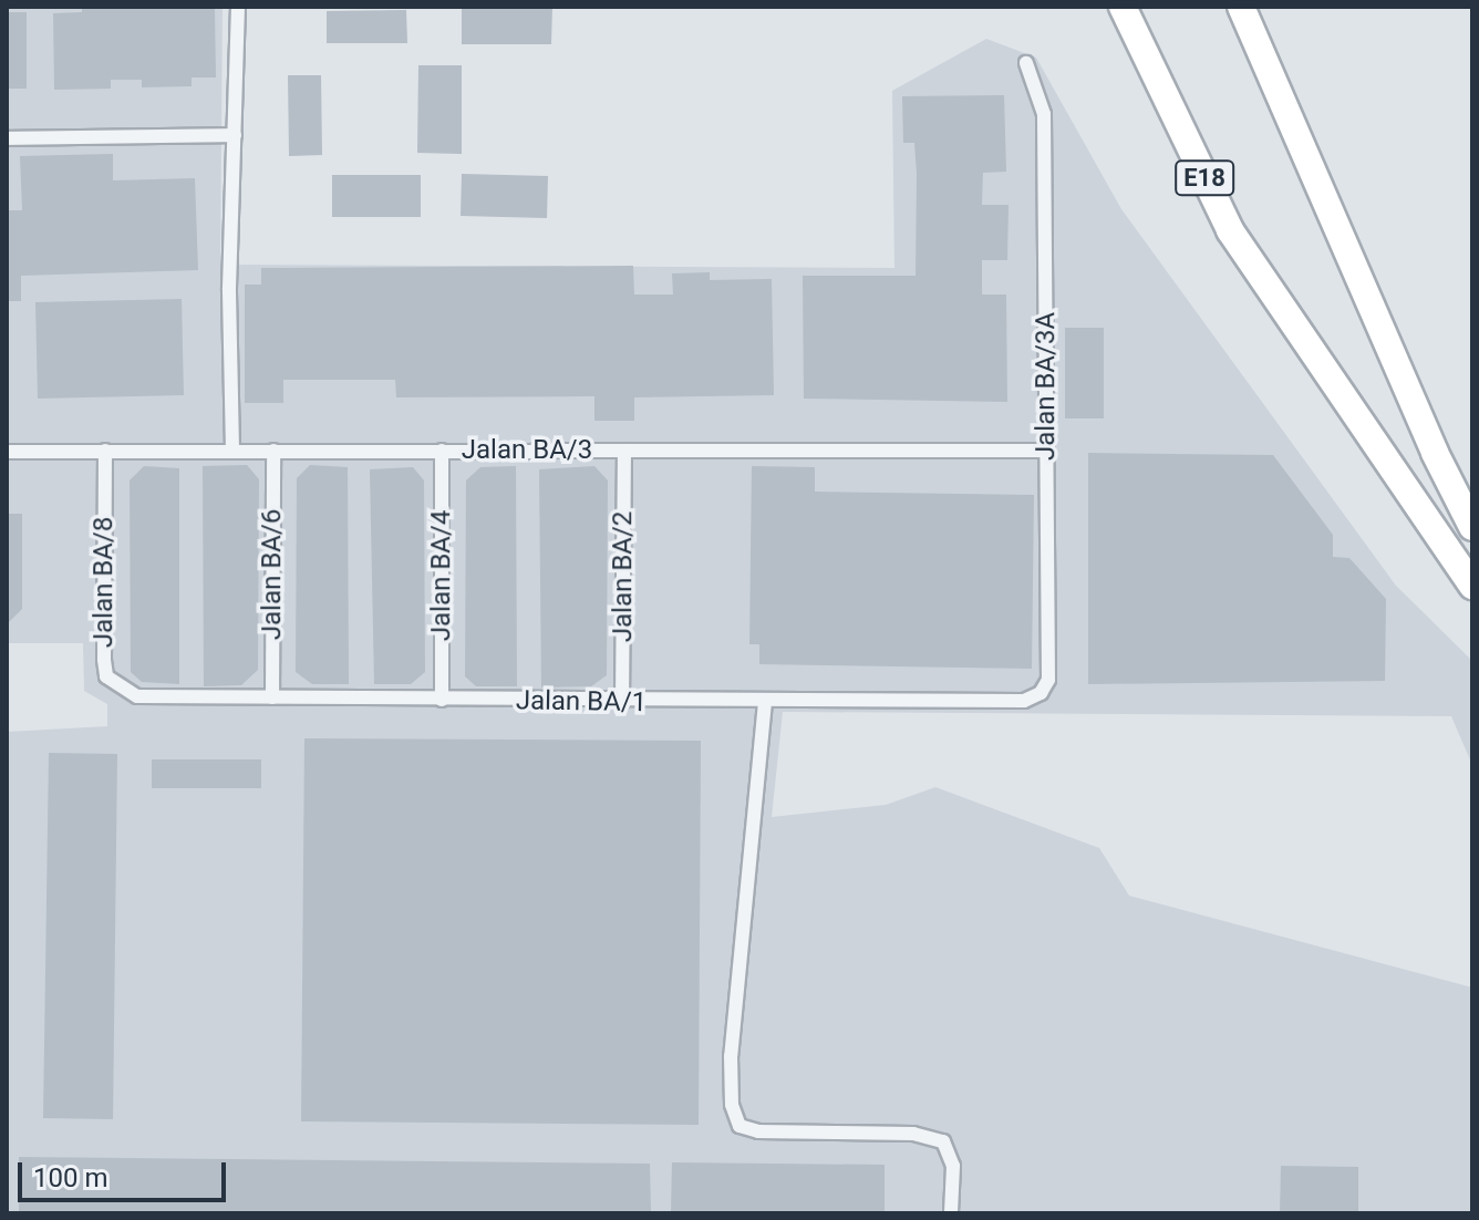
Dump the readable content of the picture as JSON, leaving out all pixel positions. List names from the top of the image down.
{
  "streets": {
    "highway": ["E18"],
    "street": [
      "Jalan BA/3A",
      "Jalan BA/3",
      "Jalan BA/6",
      "Jalan BA/4",
      "Jalan BA/2",
      "Jalan BA/8",
      "Jalan BA/1"
    ]
  },
  "crossings": [
    ["Jalan BA/3A", "Jalan BA/3"],
    ["Jalan BA/3A", "Jalan BA/1"],
    ["Jalan BA/3", "Jalan BA/6"],
    ["Jalan BA/3", "Jalan BA/4"],
    ["Jalan BA/3", "Jalan BA/2"],
    ["Jalan BA/3", "Jalan BA/8"],
    ["Jalan BA/6", "Jalan BA/1"],
    ["Jalan BA/4", "Jalan BA/1"],
    ["Jalan BA/2", "Jalan BA/1"],
    ["Jalan BA/8", "Jalan BA/1"]
  ],
  "scale_bar": "100 m"
}
